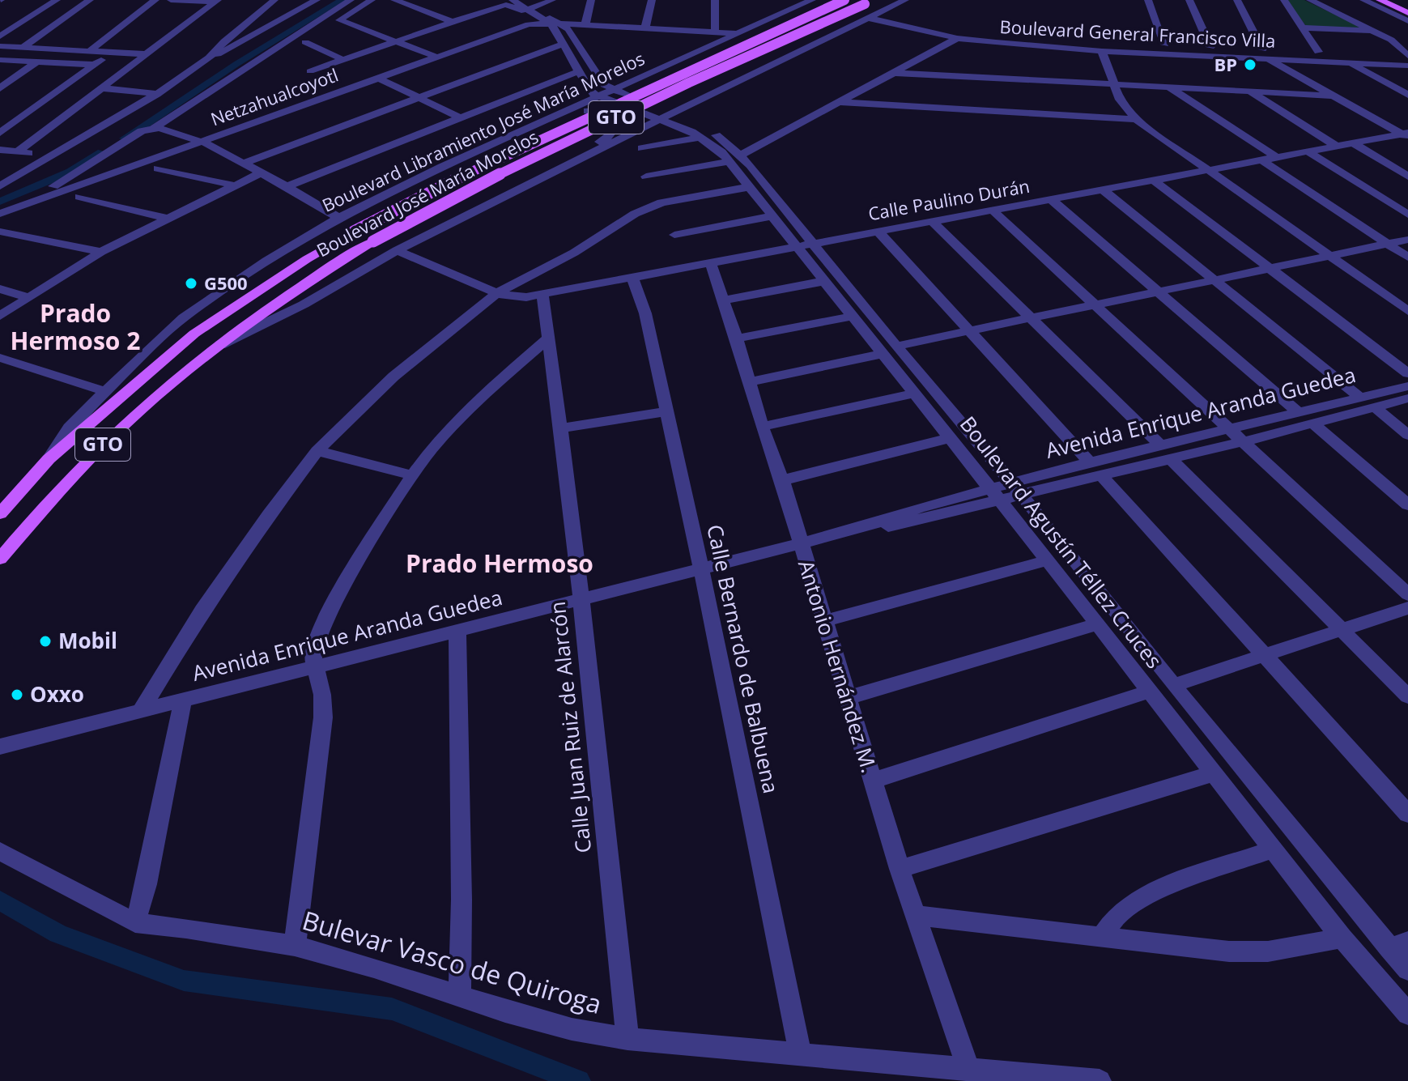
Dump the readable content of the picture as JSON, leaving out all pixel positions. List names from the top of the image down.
{
  "streets": {
    "main road": ["GTO", "Boulevard José María Morelos"],
    "street": [
      "Boulevard General Francisco Villa",
      "Netzahualcoyotl",
      "Boulevard Libramiento José María Morelos",
      "Calle Paulino Durán",
      "Avenida Enrique Aranda Guedea",
      "Boulevard Agustín Téllez Cruces",
      "Calle Bernardo de Balbuena",
      "Antonio Hernández M.",
      "Calle Juan Ruiz de Alarcón",
      "Bulevar Vasco de Quiroga"
    ]
  },
  "crossings": [
    ["Netzahualcoyotl", "Boulevard Libramiento José María Morelos"],
    ["GTO", "Boulevard Libramiento José María Morelos"],
    ["GTO", "Boulevard José María Morelos"],
    ["Boulevard Libramiento José María Morelos", "Boulevard José María Morelos"],
    ["Calle Paulino Durán", "Boulevard Agustín Téllez Cruces"],
    ["Calle Paulino Durán", "Calle Bernardo de Balbuena"],
    ["Calle Paulino Durán", "Antonio Hernández M."],
    ["Calle Paulino Durán", "Calle Juan Ruiz de Alarcón"],
    ["Avenida Enrique Aranda Guedea", "Boulevard Agustín Téllez Cruces"],
    ["Avenida Enrique Aranda Guedea", "Calle Bernardo de Balbuena"],
    ["Avenida Enrique Aranda Guedea", "Antonio Hernández M."],
    ["Avenida Enrique Aranda Guedea", "Calle Juan Ruiz de Alarcón"],
    ["Calle Bernardo de Balbuena", "Bulevar Vasco de Quiroga"],
    ["Antonio Hernández M.", "Bulevar Vasco de Quiroga"],
    ["Calle Juan Ruiz de Alarcón", "Bulevar Vasco de Quiroga"]
  ],
  "districts": ["Prado Hermoso 2", "Prado Hermoso"],
  "places": [
    "BP",
    "G500",
    "Mobil",
    "Oxxo"
  ]
}
